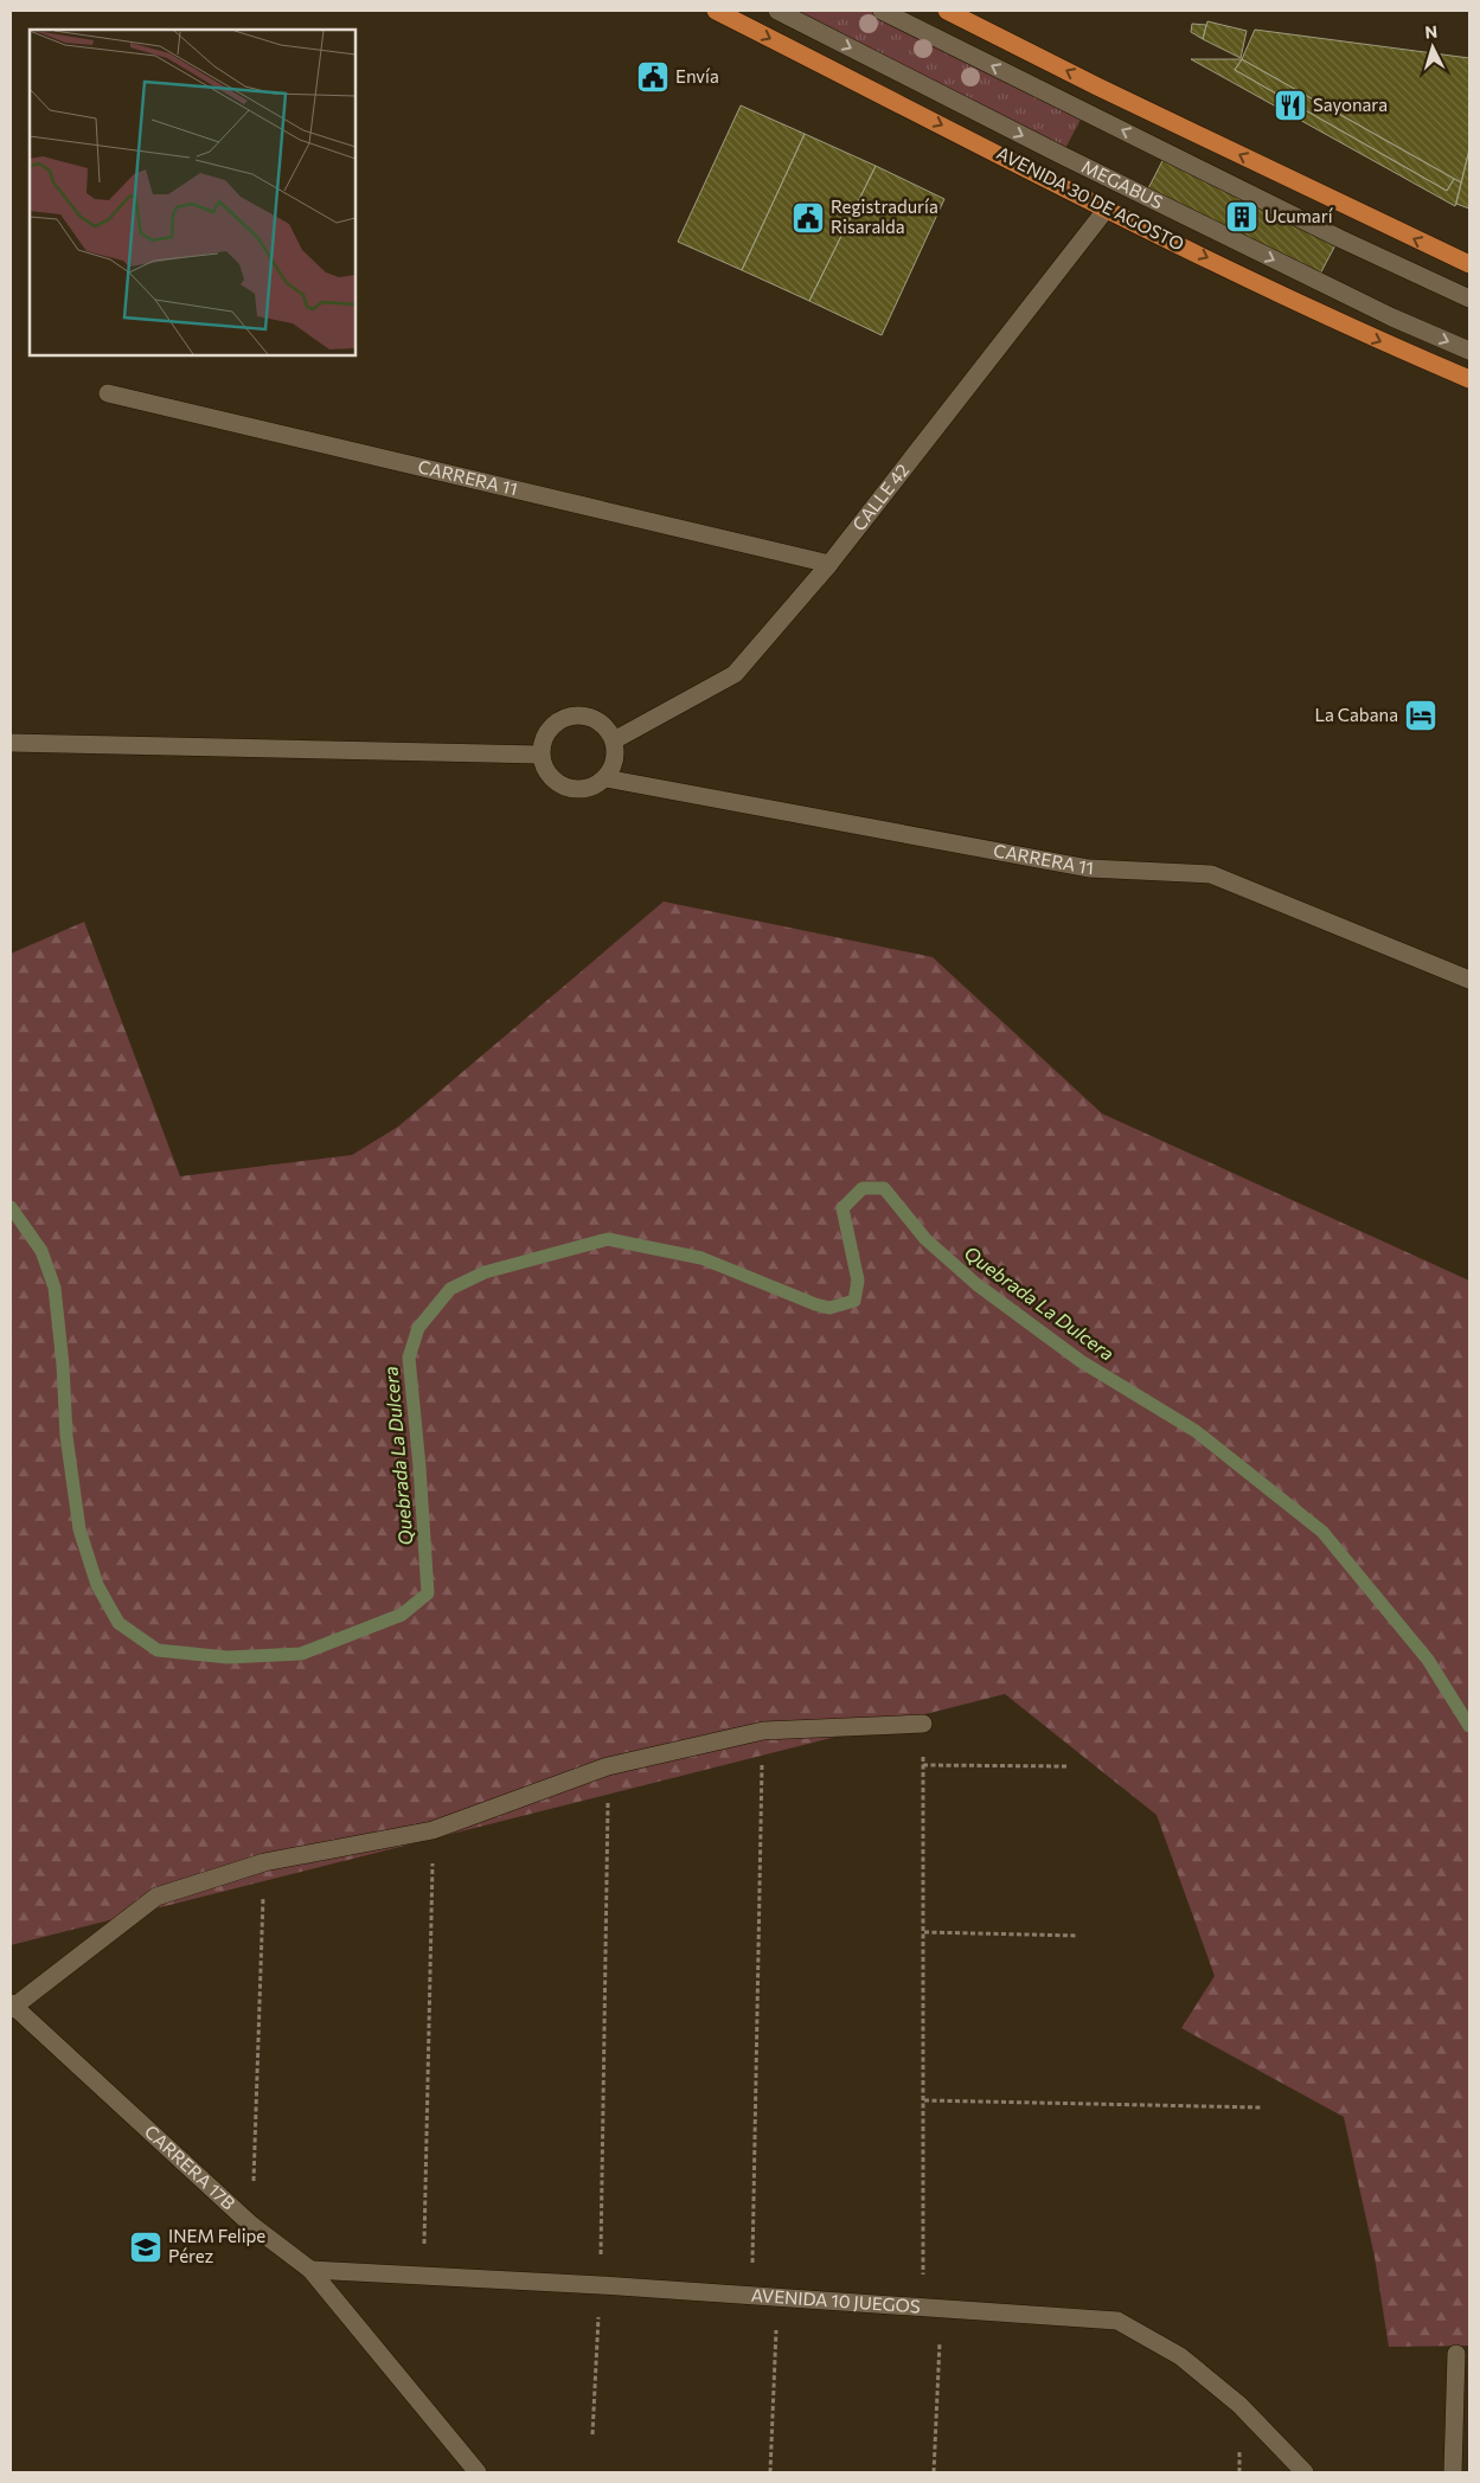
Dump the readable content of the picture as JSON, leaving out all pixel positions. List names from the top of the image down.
{
  "streets": {
    "main road": ["AVENIDA 30 DE AGOSTO"],
    "street": [
      "MEGABUS",
      "CARRERA 11",
      "CALLE 42",
      "CARRERA 17B",
      "AVENIDA 10 JUEGOS"
    ]
  },
  "crossings": [
    ["AVENIDA 30 DE AGOSTO", "CALLE 42"],
    ["CARRERA 11", "CALLE 42"],
    ["CARRERA 17B", "AVENIDA 10 JUEGOS"]
  ],
  "water": ["Quebrada La Dulcera"],
  "places": {
    "public building": ["Envía", "Registraduría Risaralda"],
    "restaurant": ["Sayonara"],
    "building": ["Ucumarí"],
    "hotel": ["La Cabana"],
    "school or university": ["INEM Felipe Pérez"]
  },
  "north": "top"
}
